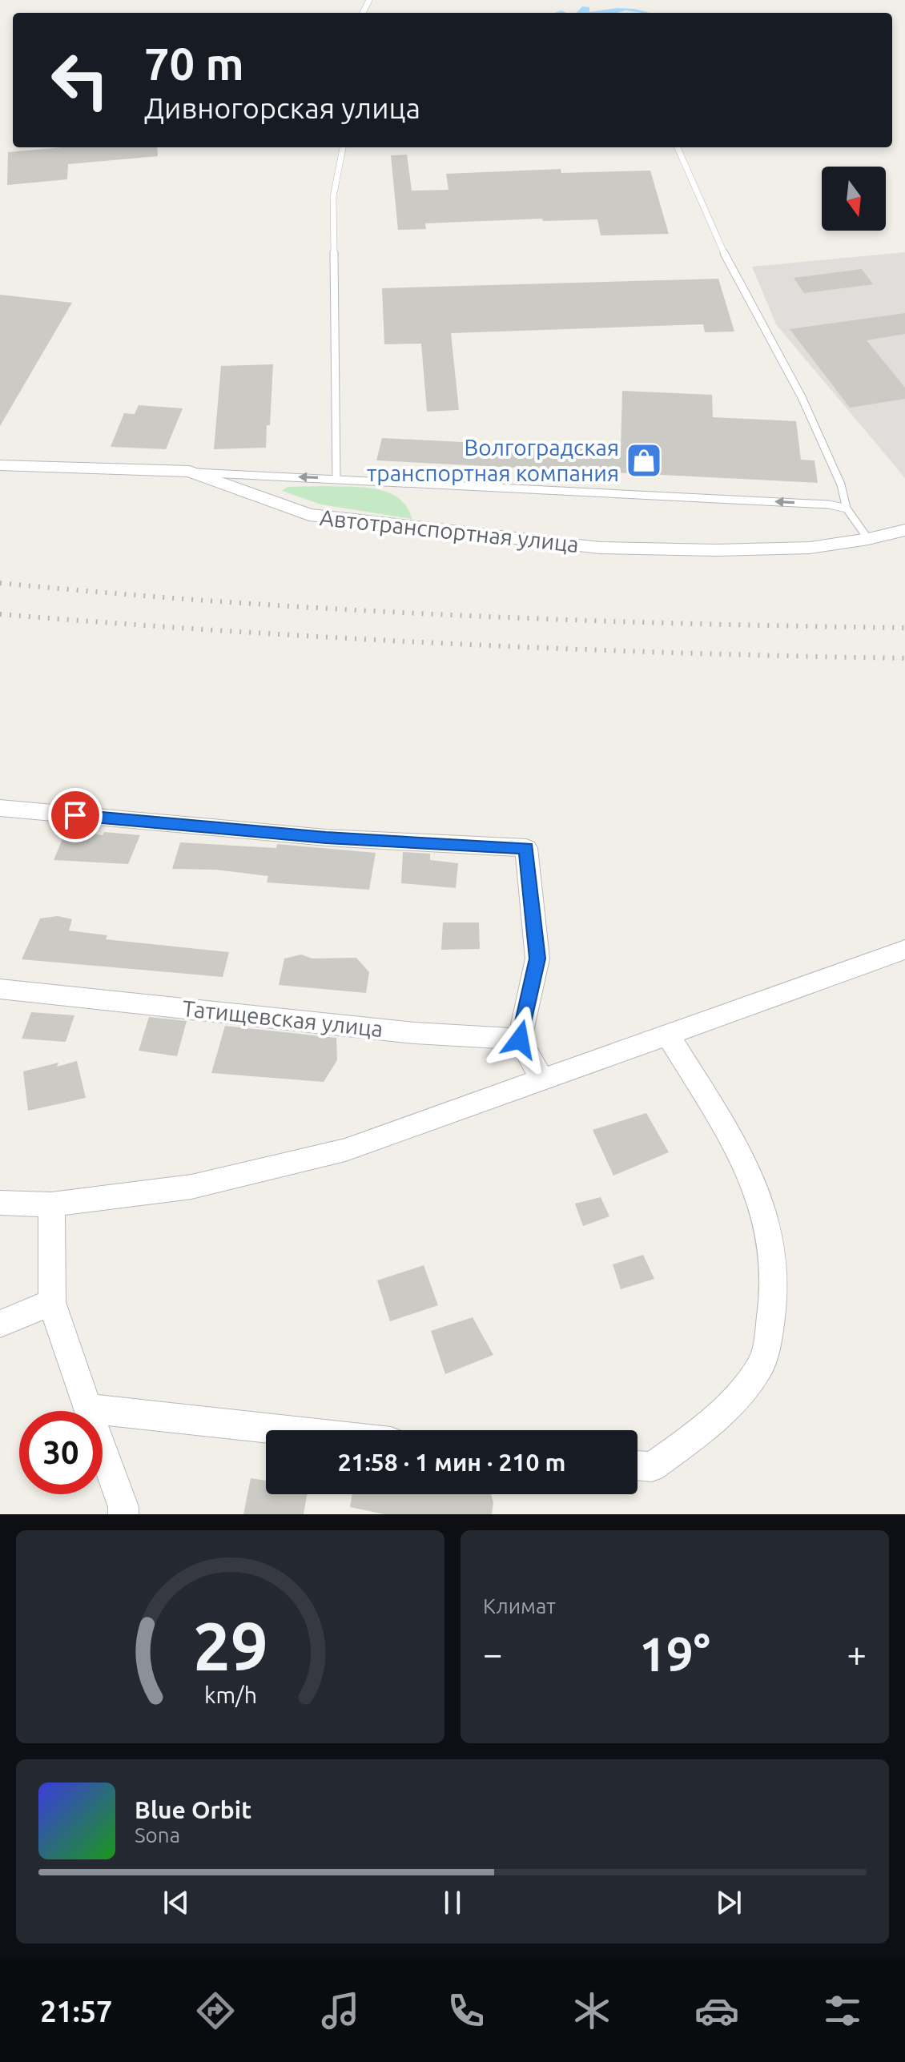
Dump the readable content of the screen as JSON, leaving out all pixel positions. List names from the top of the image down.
{
  "streets": {
    "street": ["Автотранспортная улица", "Татищевская улица"]
  },
  "places": {
    "shop": ["Волгоградская транспортная компания"]
  },
  "north": "bottom",
  "page": {
    "turn": ["70 m", "Дивногорская улица"],
    "limit": "30",
    "trip": "21:58 · 1 мин · 210 m",
    "tile": "Климат",
    "heat": ["−", "19°", "+"],
    "song": ["Blue Orbit", "Sona"],
    "tabs": "21:57",
    "gauge": ["29", "km/h"]
  }
}
